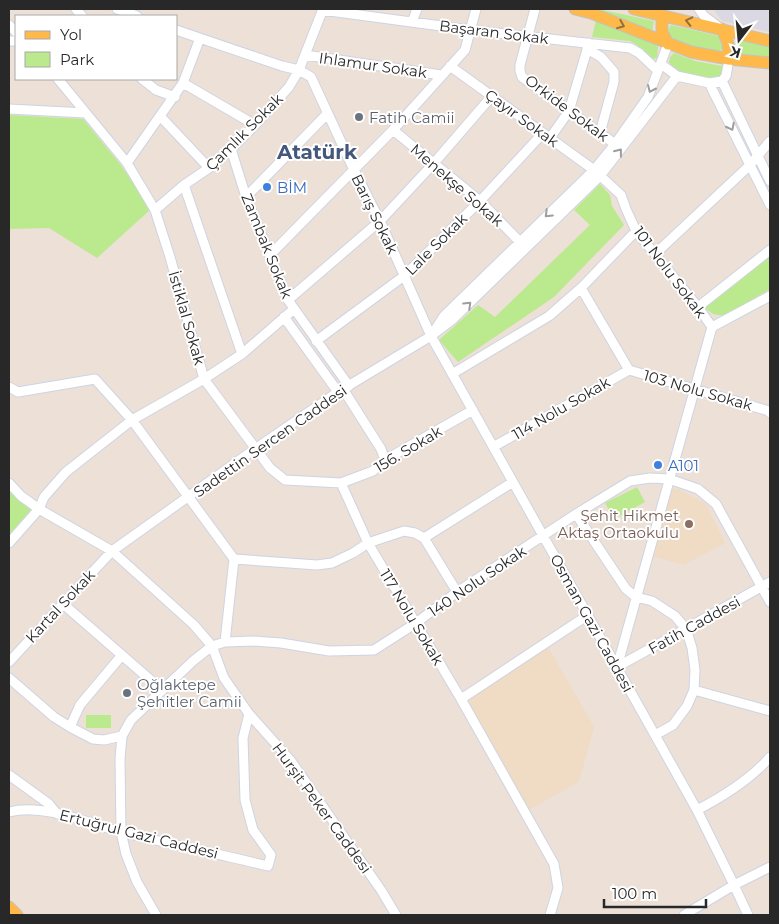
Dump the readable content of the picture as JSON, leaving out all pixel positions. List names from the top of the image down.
{
  "streets": {
    "street": [
      "Başaran Sokak",
      "Ihlamur Sokak",
      "Orkide Sokak",
      "Çayır Sokak",
      "Çamlık Sokak",
      "Menekşe Sokak",
      "Barış Sokak",
      "Lale Sokak",
      "Zambak Sokak",
      "101 Nolu Sokak",
      "İstiklal Sokak",
      "103 Nolu Sokak",
      "114 Nolu Sokak",
      "Sadettin Sercen Caddesi",
      "156. Sokak",
      "140 Nolu Sokak",
      "Kartal Sokak",
      "117 Nolu Sokak",
      "Osman Gazi Caddesi",
      "Fatih Caddesi",
      "Hurşit Peker Caddesi",
      "Ertuğrul Gazi Caddesi"
    ]
  },
  "crossings": [
    ["Başaran Sokak", "Orkide Sokak"],
    ["Başaran Sokak", "Çamlık Sokak"],
    ["Başaran Sokak", "Lale Sokak"],
    ["Başaran Sokak", "Sadettin Sercen Caddesi"],
    ["Ihlamur Sokak", "Çamlık Sokak"],
    ["Orkide Sokak", "Lale Sokak"],
    ["Orkide Sokak", "Sadettin Sercen Caddesi"],
    ["Çayır Sokak", "Lale Sokak"],
    ["Çayır Sokak", "101 Nolu Sokak"],
    ["Çayır Sokak", "Sadettin Sercen Caddesi"],
    ["Çamlık Sokak", "Barış Sokak"],
    ["Çamlık Sokak", "Zambak Sokak"],
    ["Çamlık Sokak", "İstiklal Sokak"],
    ["Menekşe Sokak", "Lale Sokak"],
    ["Menekşe Sokak", "Sadettin Sercen Caddesi"],
    ["Barış Sokak", "Lale Sokak"],
    ["Barış Sokak", "Sadettin Sercen Caddesi"],
    ["Barış Sokak", "Osman Gazi Caddesi"],
    ["Lale Sokak", "Zambak Sokak"],
    ["Zambak Sokak", "Sadettin Sercen Caddesi"],
    ["101 Nolu Sokak", "Sadettin Sercen Caddesi"],
    ["İstiklal Sokak", "Hurşit Peker Caddesi"],
    ["103 Nolu Sokak", "114 Nolu Sokak"],
    ["114 Nolu Sokak", "Osman Gazi Caddesi"],
    ["Sadettin Sercen Caddesi", "Kartal Sokak"],
    ["Sadettin Sercen Caddesi", "Osman Gazi Caddesi"],
    ["Sadettin Sercen Caddesi", "Hurşit Peker Caddesi"],
    ["156. Sokak", "117 Nolu Sokak"],
    ["156. Sokak", "Osman Gazi Caddesi"],
    ["140 Nolu Sokak", "117 Nolu Sokak"],
    ["140 Nolu Sokak", "Osman Gazi Caddesi"],
    ["140 Nolu Sokak", "Fatih Caddesi"],
    ["140 Nolu Sokak", "Hurşit Peker Caddesi"],
    ["Kartal Sokak", "Hurşit Peker Caddesi"],
    ["Osman Gazi Caddesi", "Fatih Caddesi"],
    ["Hurşit Peker Caddesi", "Ertuğrul Gazi Caddesi"]
  ],
  "districts": ["Atatürk"],
  "places": [
    "Fatih Camii",
    "BİM",
    "A101",
    "Şehit Hikmet Aktaş Ortaokulu",
    "Oğlaktepe Şehitler Camii"
  ],
  "legend": ["Yol", "Park"],
  "scale_bar": "100 m",
  "north": "bottom"
}
